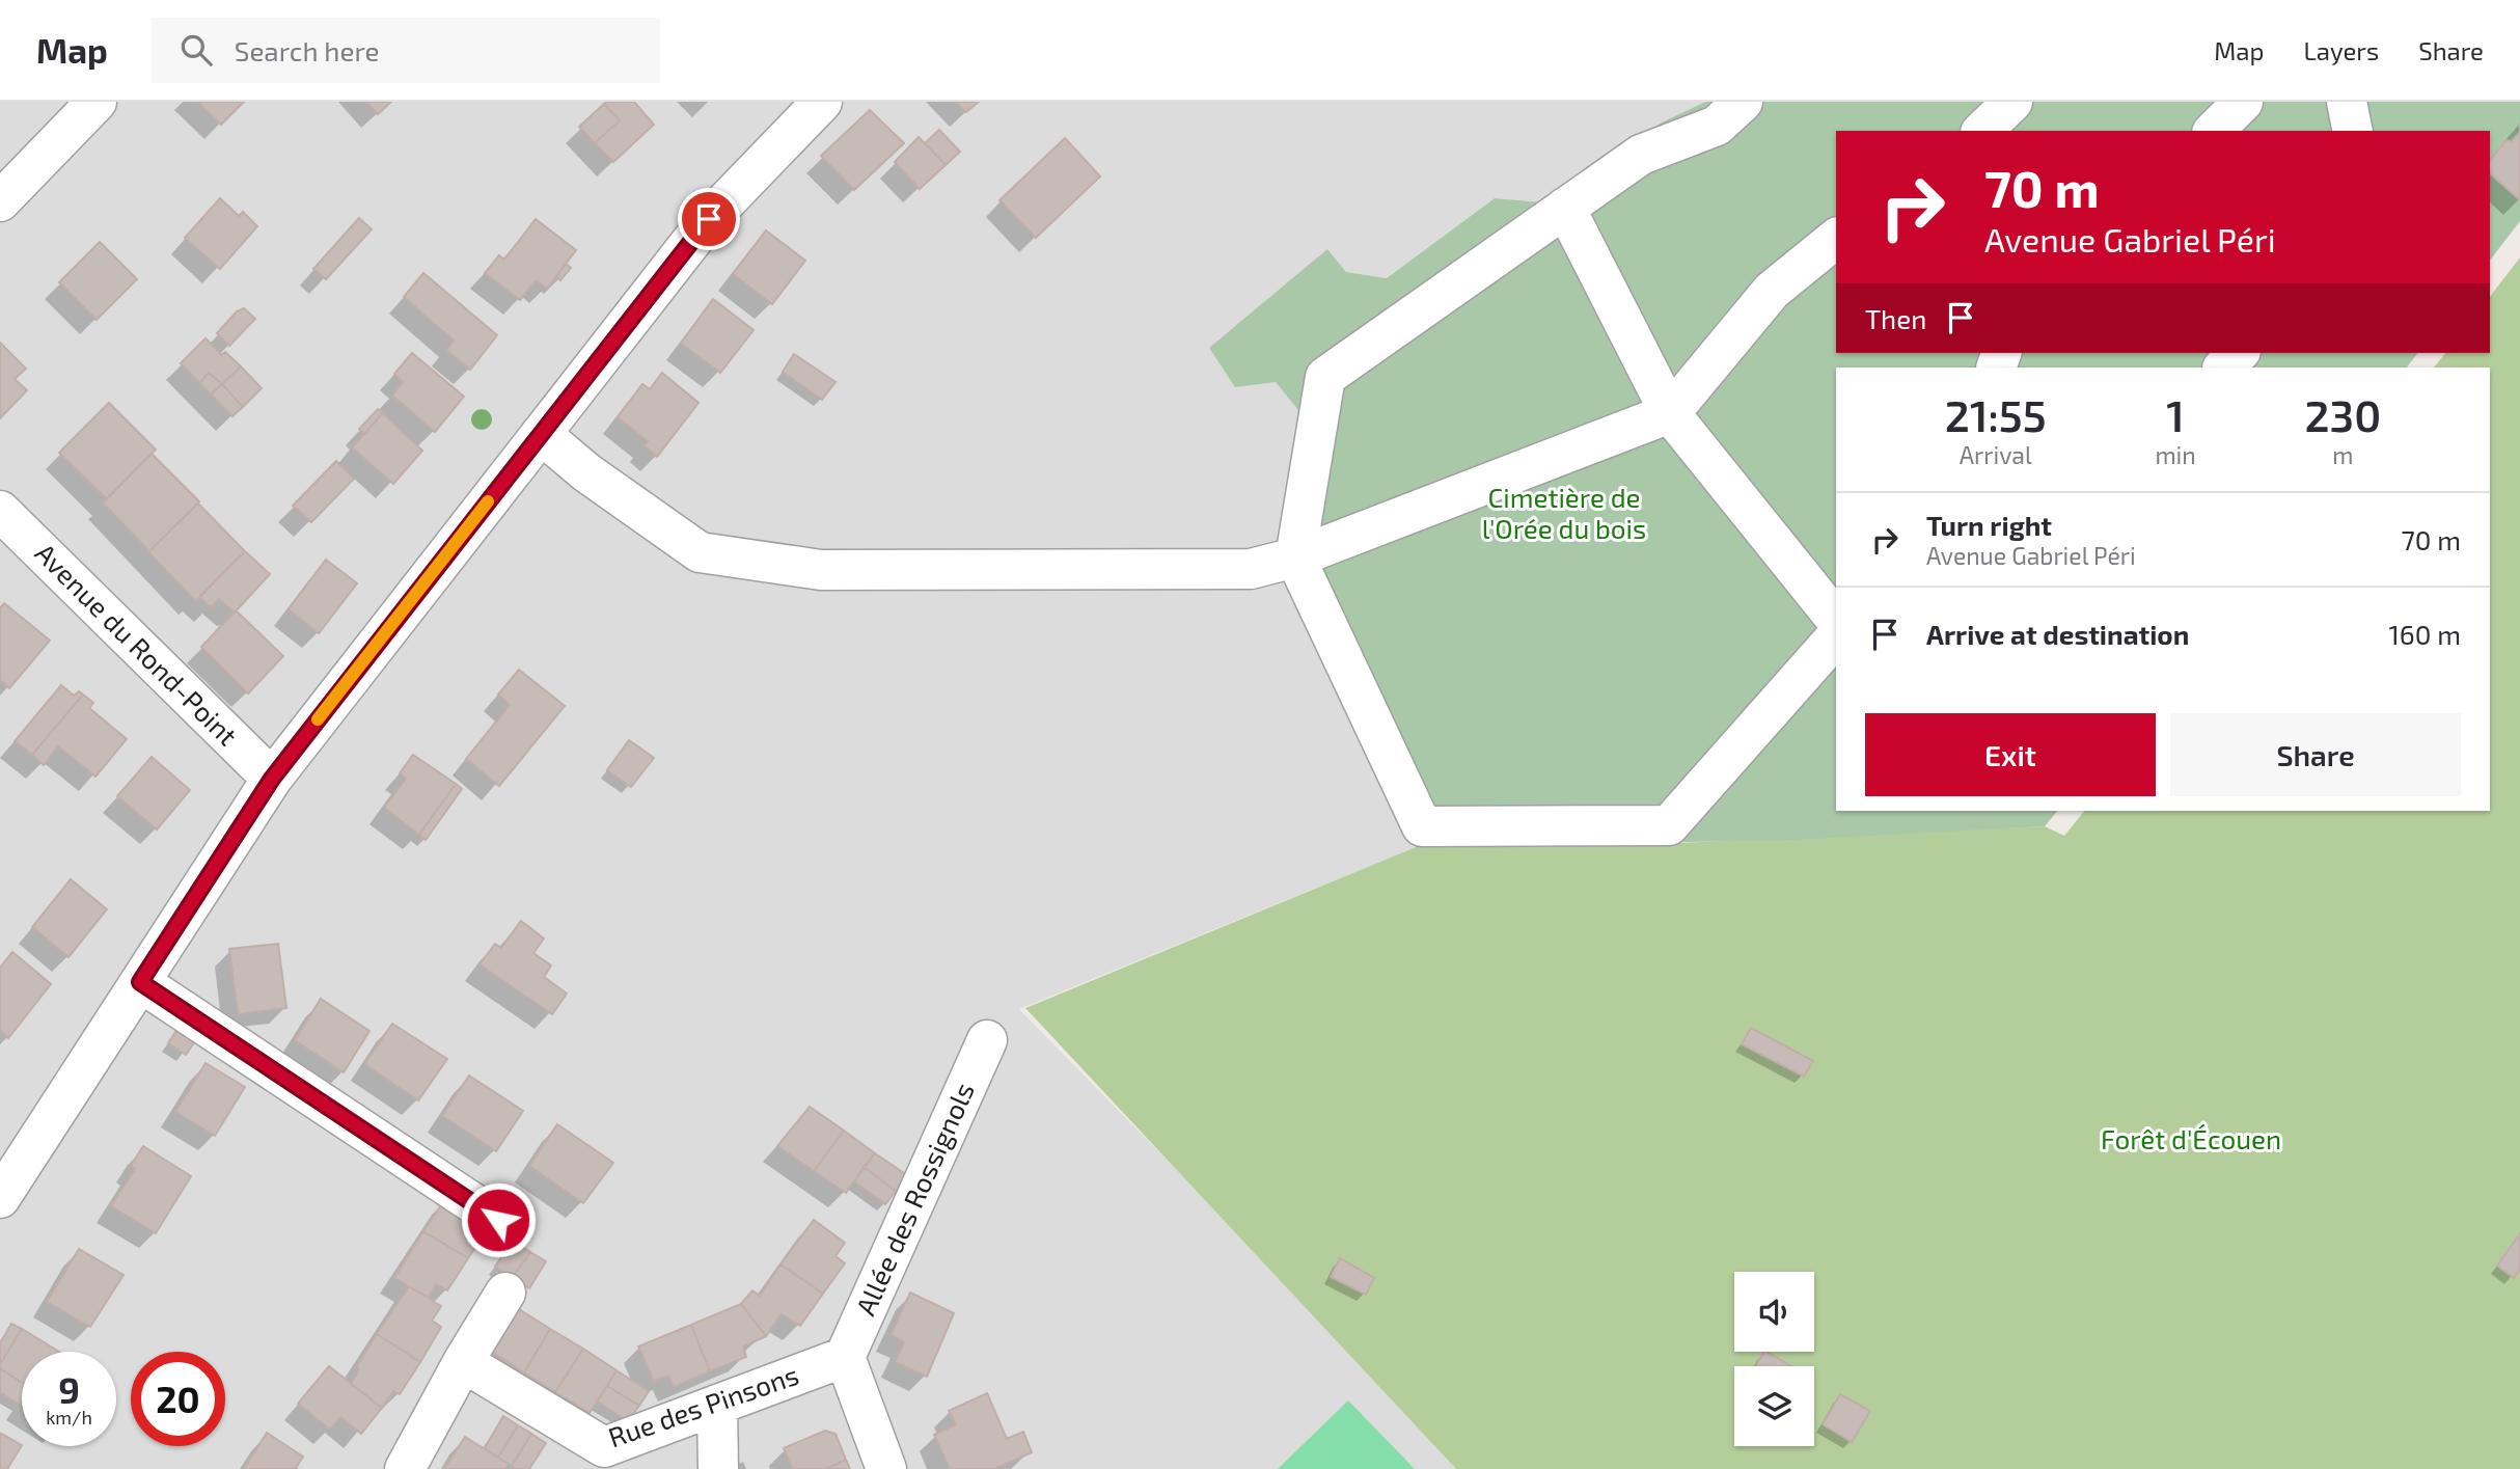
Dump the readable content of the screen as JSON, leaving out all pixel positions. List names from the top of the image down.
{
  "streets": {
    "street": ["Avenue du Rond-Point", "Allée des Rossignols", "Rue des Pinsons"]
  },
  "crossings": [
    ["Allée des Rossignols", "Rue des Pinsons"]
  ],
  "parks": ["Cimetière de l'Orée du bois", "Forêt d'Écouen"],
  "page": {
    "header": "Map",
    "search": "Search here",
    "nav": ["Map", "Layers", "Share"],
    "turn": ["70 m", "Avenue Gabriel Péri"],
    "then": "Then",
    "eta": [
      "21:55",
      "Arrival",
      "1",
      "min",
      "230",
      "m"
    ],
    "list": [
      {
        "name": "Turn right",
        "note": "Avenue Gabriel Péri",
        "value": "70 m"
      },
      {
        "name": "Arrive at destination",
        "value": "160 m"
      }
    ],
    "buttons": ["Exit", "Share"],
    "speed": "9 km/h",
    "limit": "20"
  }
}
